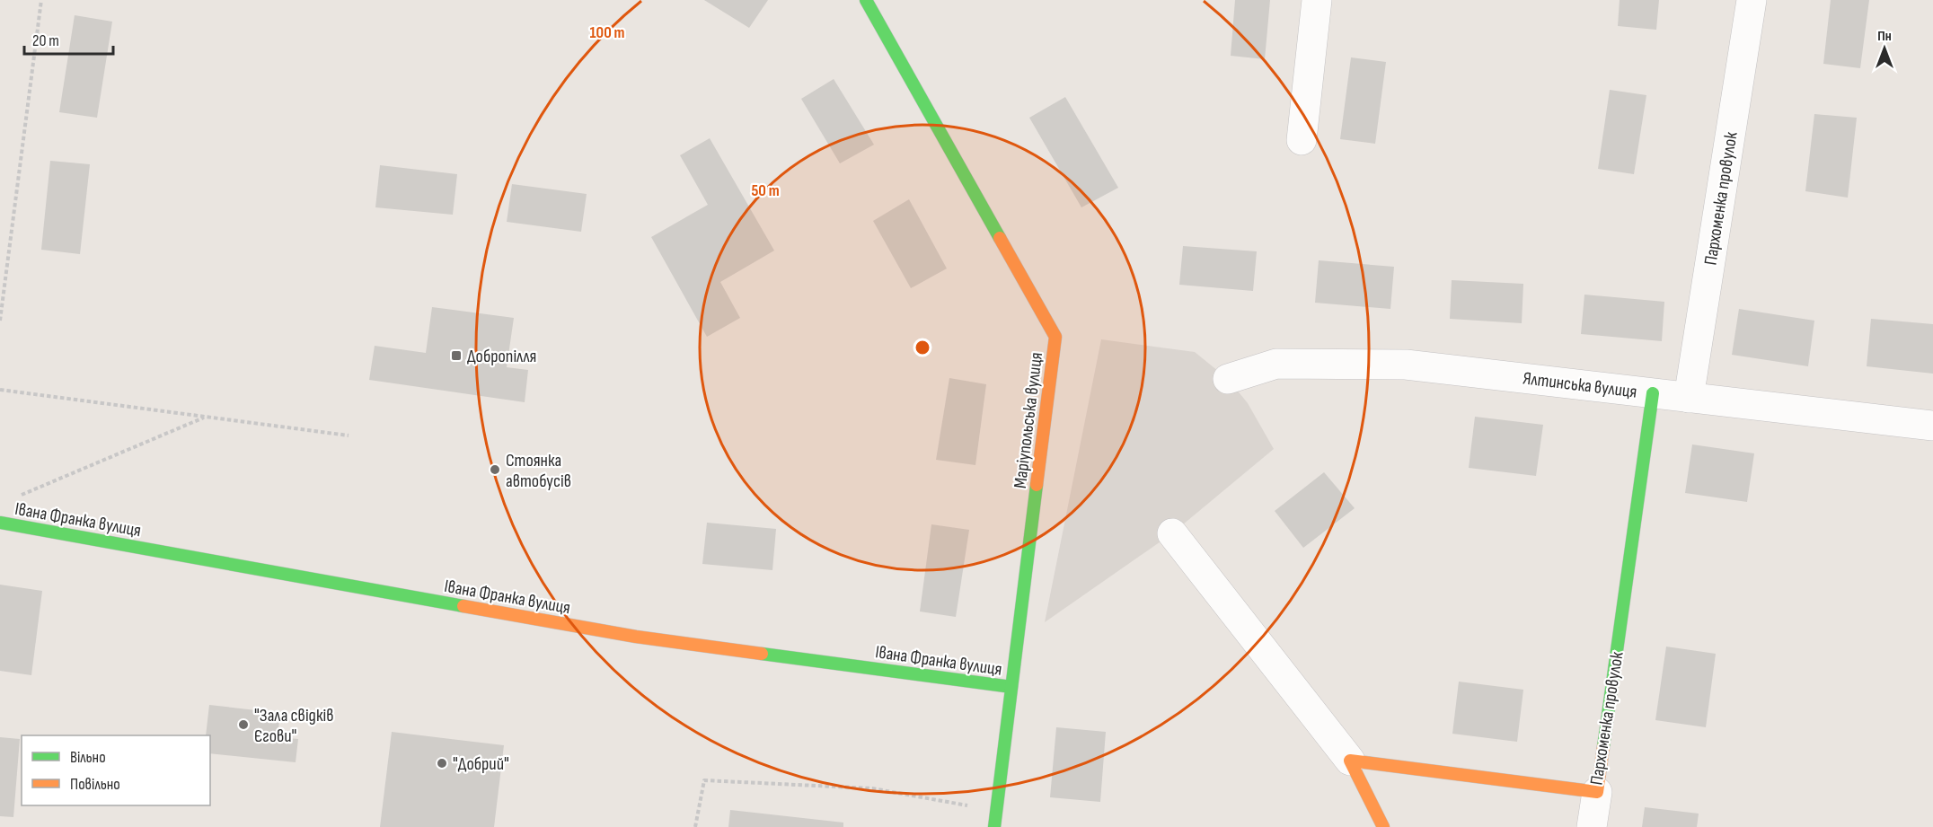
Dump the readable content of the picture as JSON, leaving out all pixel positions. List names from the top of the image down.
{
  "streets": {
    "street": [
      "Пархоменка провулок",
      "Ялтинська вулиця",
      "Маріупольська вулиця",
      "Івана Франка вулиця"
    ]
  },
  "crossings": [
    ["Пархоменка провулок", "Ялтинська вулиця"],
    ["Маріупольська вулиця", "Івана Франка вулиця"]
  ],
  "places": {
    "transit": ["Добропілля"],
    "other": ["Стоянка автобусів", "\"Зала свідків Єгови\"", "\"Добрий\""]
  },
  "legend": ["Вільно", "Повільно"],
  "scale_bar": "20 m",
  "north": "top",
  "rings": ["100 m", "50 m"]
}
